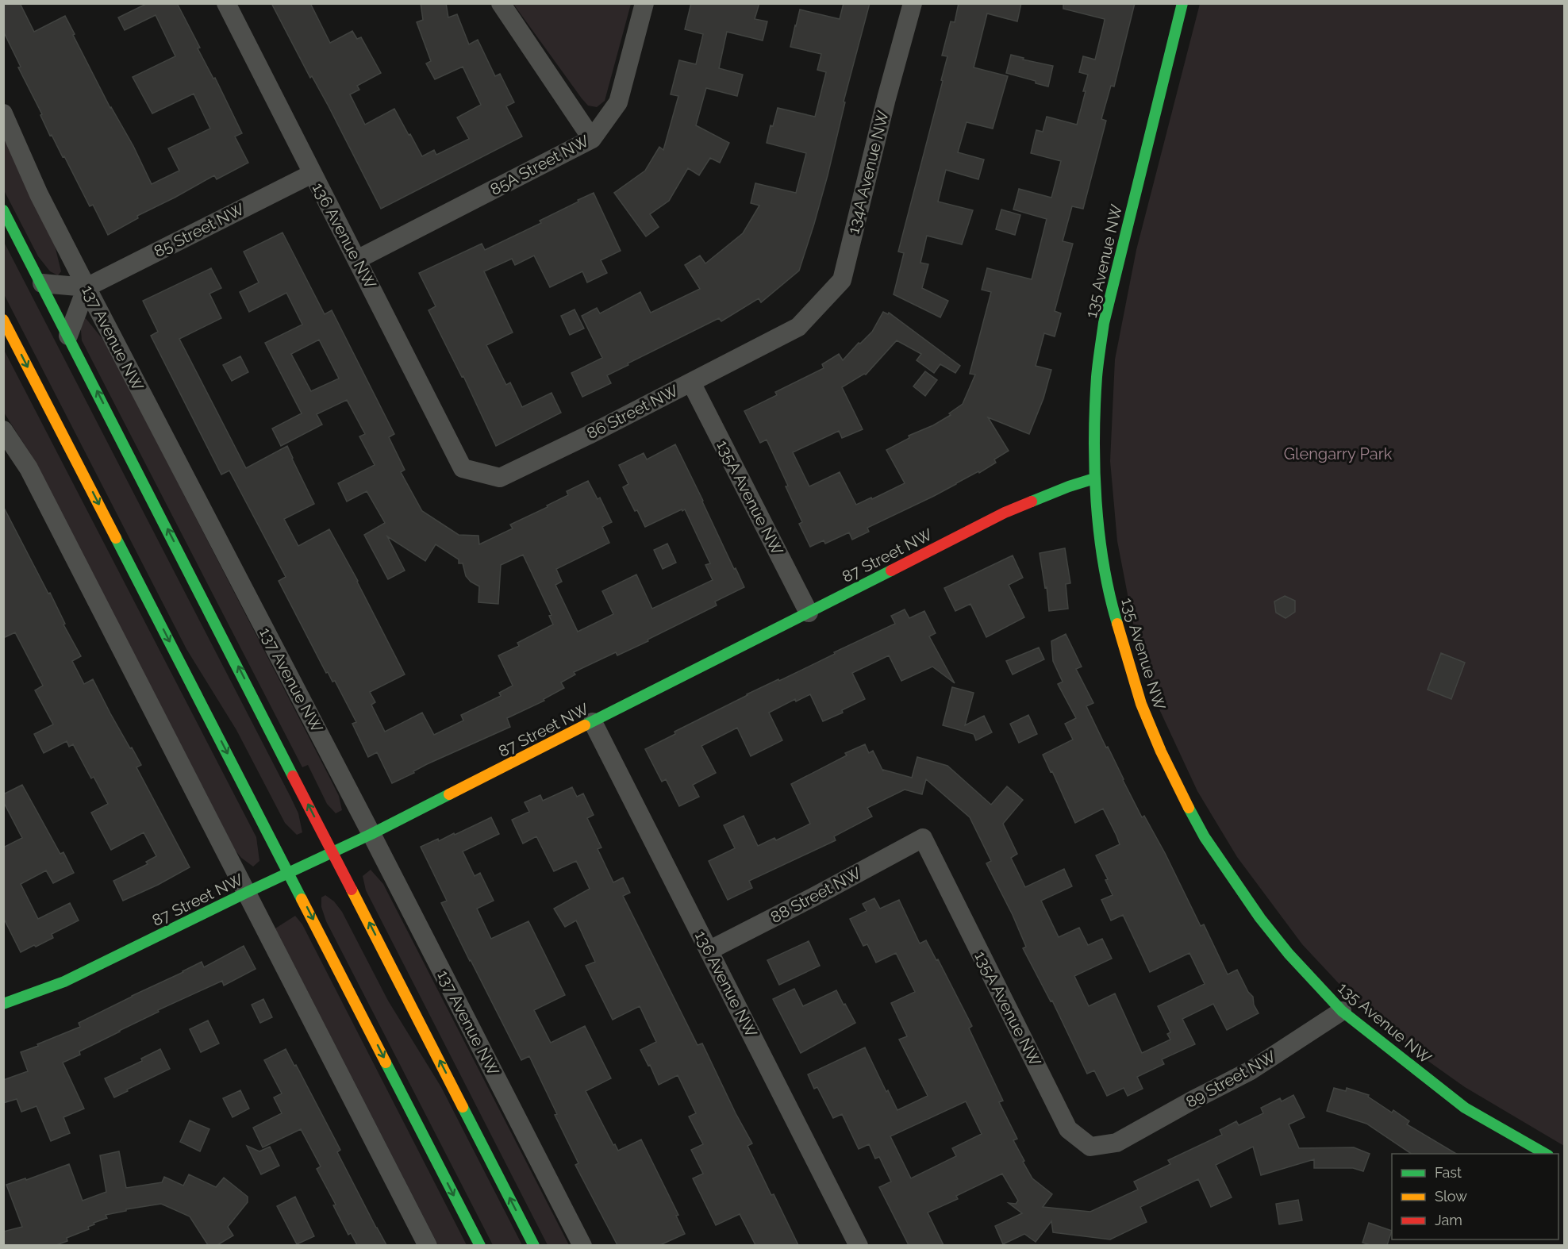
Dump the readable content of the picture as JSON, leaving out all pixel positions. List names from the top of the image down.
{
  "streets": {
    "street": [
      "85A Street NW",
      "134A Avenue NW",
      "85 Street NW",
      "136 Avenue NW",
      "135 Avenue NW",
      "137 Avenue NW",
      "86 Street NW",
      "135A Avenue NW",
      "87 Street NW",
      "88 Street NW",
      "89 Street NW"
    ]
  },
  "crossings": [
    ["85A Street NW", "136 Avenue NW"],
    ["134A Avenue NW", "86 Street NW"],
    ["85 Street NW", "136 Avenue NW"],
    ["85 Street NW", "137 Avenue NW"],
    ["136 Avenue NW", "86 Street NW"],
    ["136 Avenue NW", "87 Street NW"],
    ["136 Avenue NW", "88 Street NW"],
    ["135 Avenue NW", "87 Street NW"],
    ["135 Avenue NW", "89 Street NW"],
    ["137 Avenue NW", "87 Street NW"],
    ["86 Street NW", "135A Avenue NW"],
    ["135A Avenue NW", "87 Street NW"],
    ["135A Avenue NW", "88 Street NW"],
    ["135A Avenue NW", "89 Street NW"]
  ],
  "parks": ["Glengarry Park"],
  "legend": ["Fast", "Slow", "Jam"]
}
